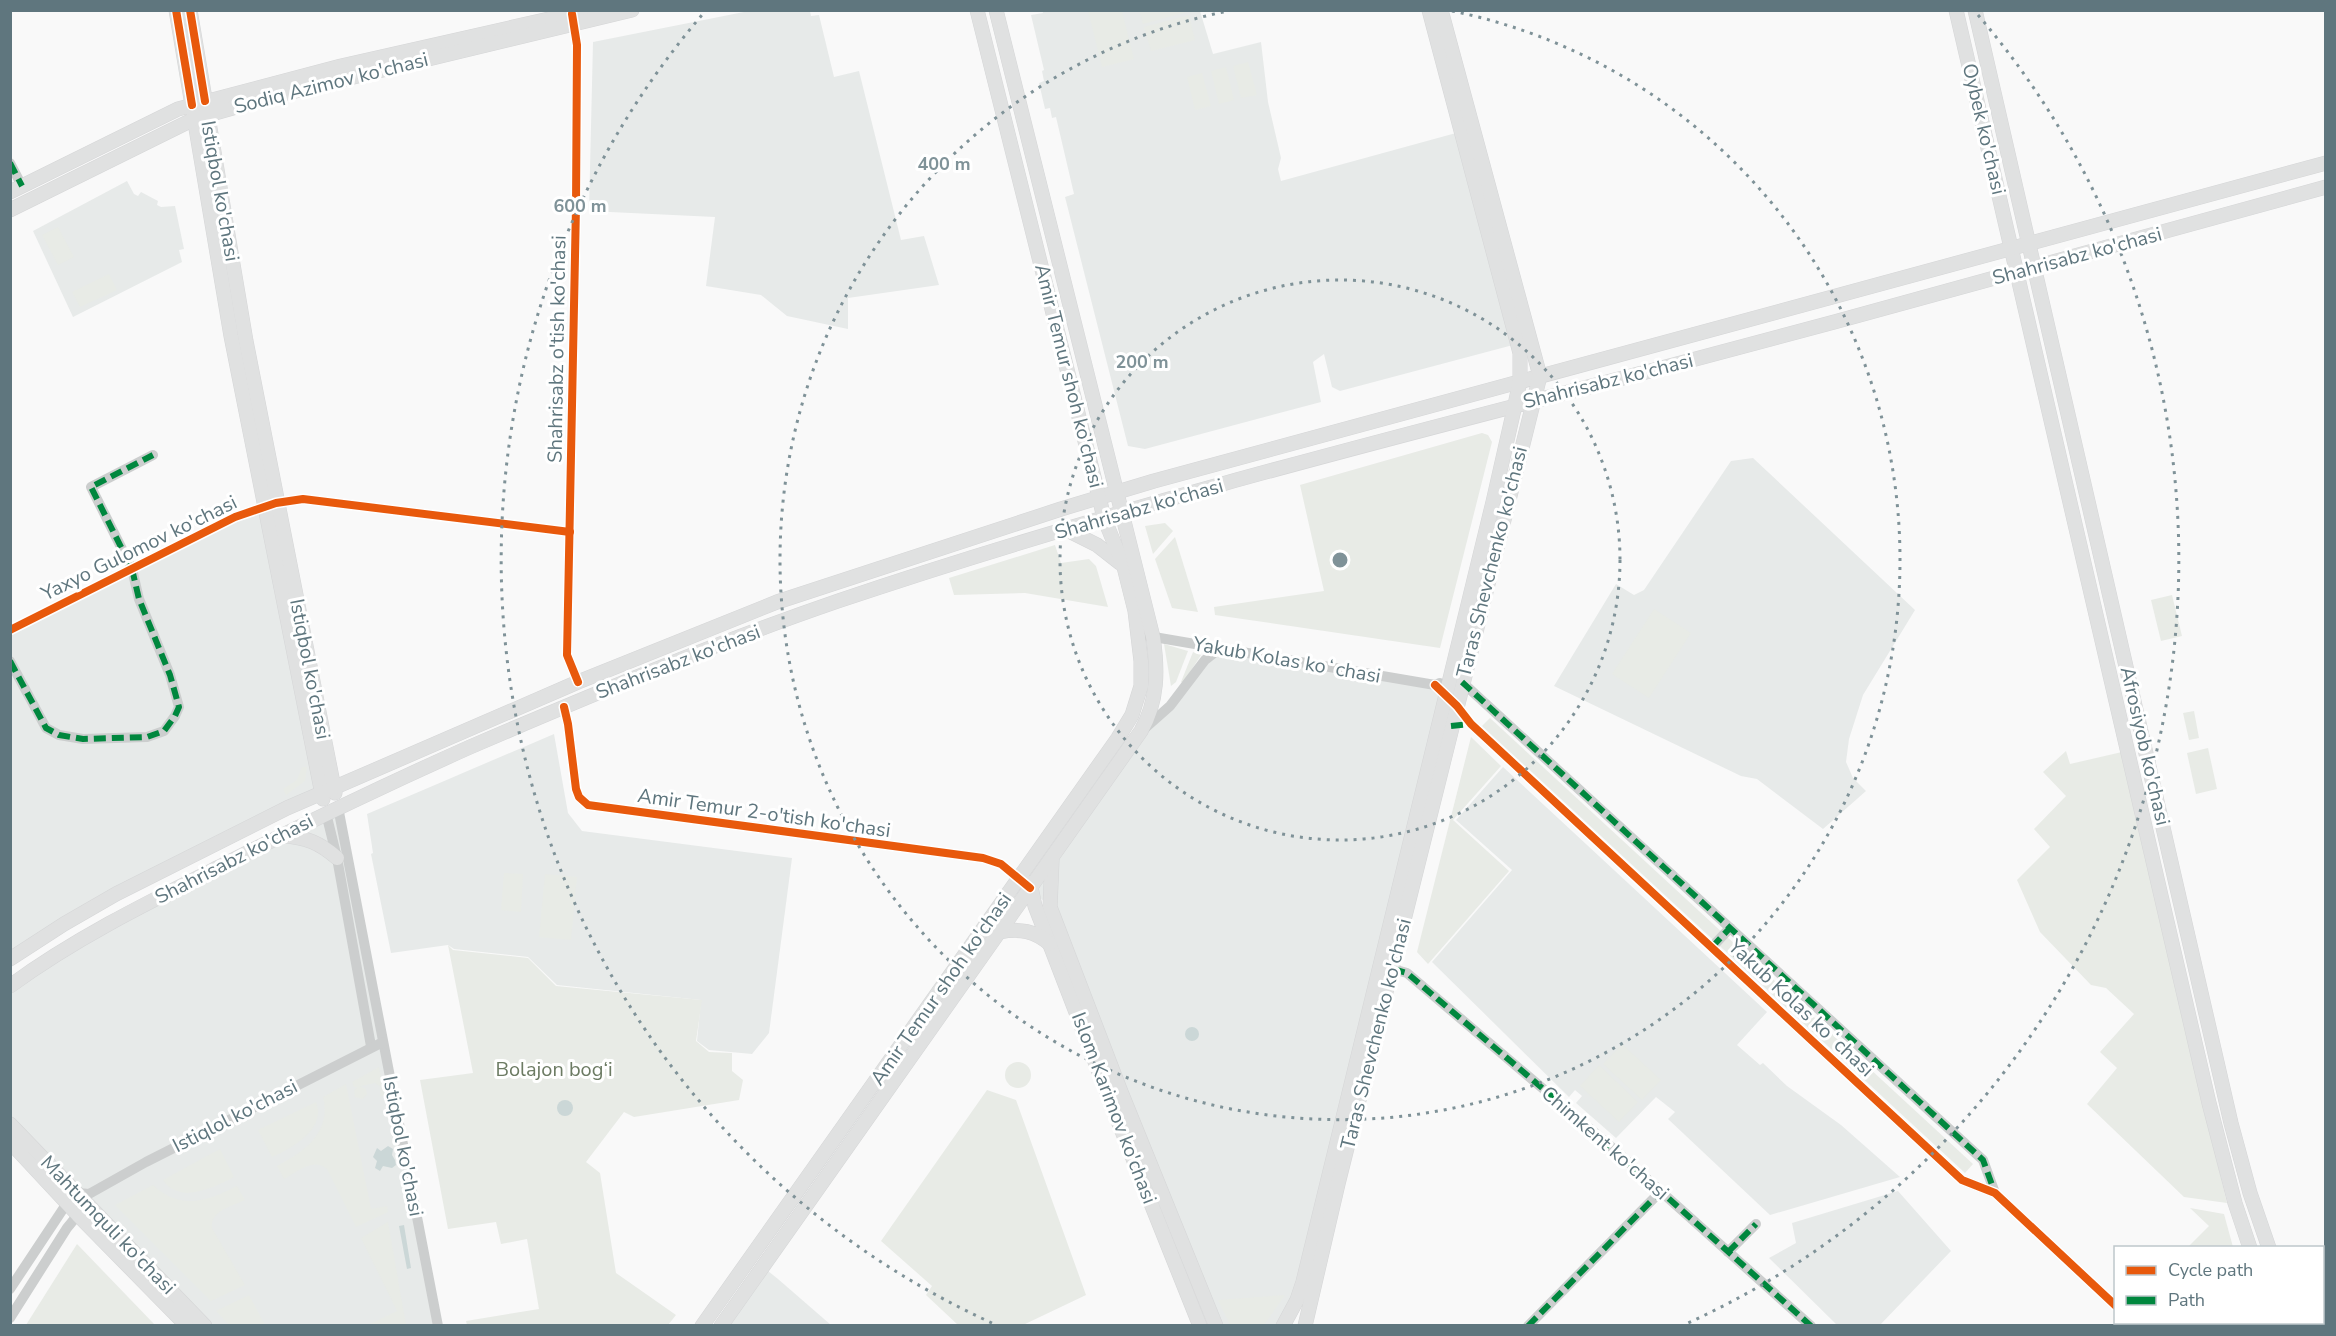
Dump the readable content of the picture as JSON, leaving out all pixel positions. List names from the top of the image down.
{
  "streets": {
    "main road": [
      "Sodiq Azimov ko'chasi",
      "Oybek ko'chasi",
      "Istiqbol ko'chasi",
      "Shahrisabz ko'chasi",
      "Amir Temur shoh ko'chasi",
      "Taras Shevchenko ko'chasi",
      "Afrosiyob ko'chasi",
      "Islom Karimov ko'chasi",
      "Mahtumquli ko'chasi"
    ],
    "street": [
      "Shahrisabz o'tish ko'chasi",
      "Yaxyo Gulomov ko'chasi",
      "Yakub Kolas koʻchasi",
      "Amir Temur 2-o'tish ko'chasi",
      "Istiqlol ko'chasi",
      "Chimkent ko'chasi"
    ]
  },
  "crossings": [
    ["Sodiq Azimov ko'chasi", "Istiqbol ko'chasi"],
    ["Sodiq Azimov ko'chasi", "Shahrisabz o'tish ko'chasi"],
    ["Oybek ko'chasi", "Shahrisabz ko'chasi"],
    ["Oybek ko'chasi", "Afrosiyob ko'chasi"],
    ["Istiqbol ko'chasi", "Shahrisabz ko'chasi"],
    ["Istiqbol ko'chasi", "Yaxyo Gulomov ko'chasi"],
    ["Istiqbol ko'chasi", "Istiqlol ko'chasi"],
    ["Shahrisabz ko'chasi", "Shahrisabz o'tish ko'chasi"],
    ["Shahrisabz ko'chasi", "Amir Temur shoh ko'chasi"],
    ["Shahrisabz ko'chasi", "Taras Shevchenko ko'chasi"],
    ["Shahrisabz ko'chasi", "Afrosiyob ko'chasi"],
    ["Shahrisabz ko'chasi", "Amir Temur 2-o'tish ko'chasi"],
    ["Shahrisabz o'tish ko'chasi", "Yaxyo Gulomov ko'chasi"],
    ["Amir Temur shoh ko'chasi", "Yakub Kolas koʻchasi"],
    ["Amir Temur shoh ko'chasi", "Amir Temur 2-o'tish ko'chasi"],
    ["Amir Temur shoh ko'chasi", "Islom Karimov ko'chasi"],
    ["Taras Shevchenko ko'chasi", "Yakub Kolas koʻchasi"],
    ["Taras Shevchenko ko'chasi", "Chimkent ko'chasi"],
    ["Istiqlol ko'chasi", "Mahtumquli ko'chasi"]
  ],
  "parks": ["Bolajon bog‘i"],
  "legend": ["Cycle path", "Path"],
  "rings": ["400 m", "600 m", "200 m"]
}
